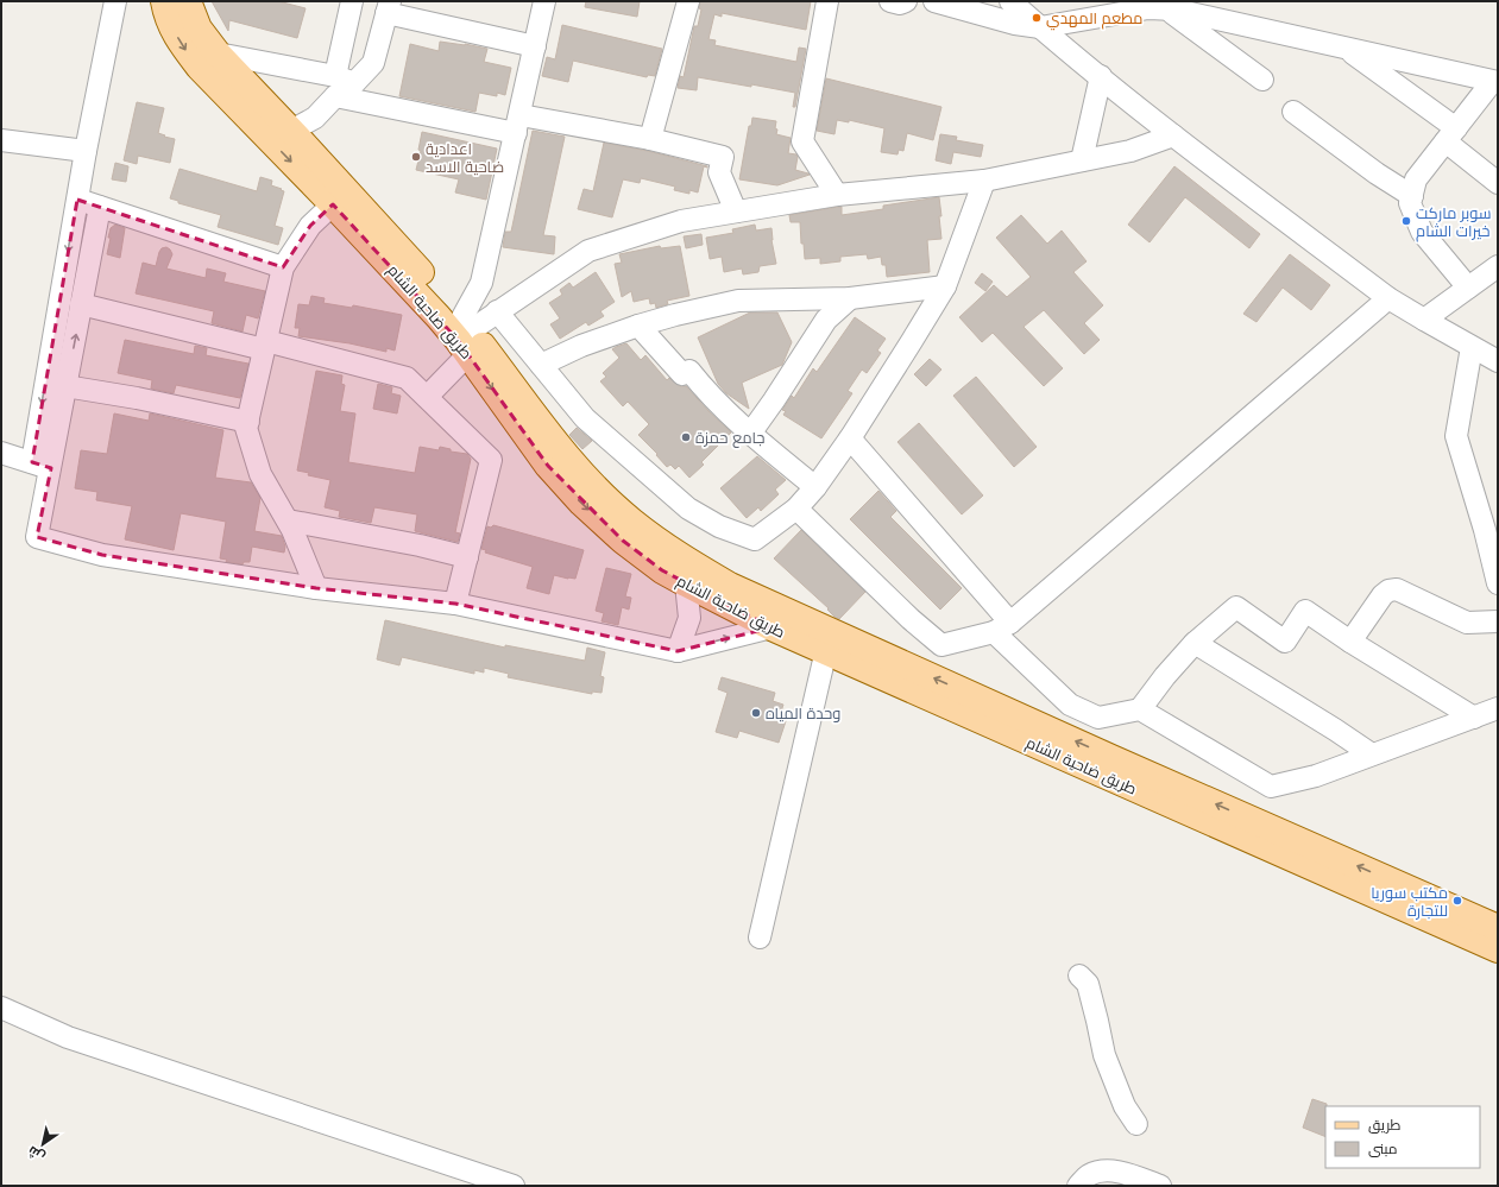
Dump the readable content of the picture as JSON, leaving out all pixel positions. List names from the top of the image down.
{
  "streets": {
    "main road": ["طريق ضاحية الشام"]
  },
  "places": [
    "مطعم المهدي",
    "اعدادية ضاحية الاسد",
    "سوبر ماركت خيرات الشام",
    "جامع حمزة",
    "وحدة المياه",
    "مكتب سوريا للتجارة"
  ],
  "legend": ["طريق", "مبنى"],
  "north": "bottom left"
}
